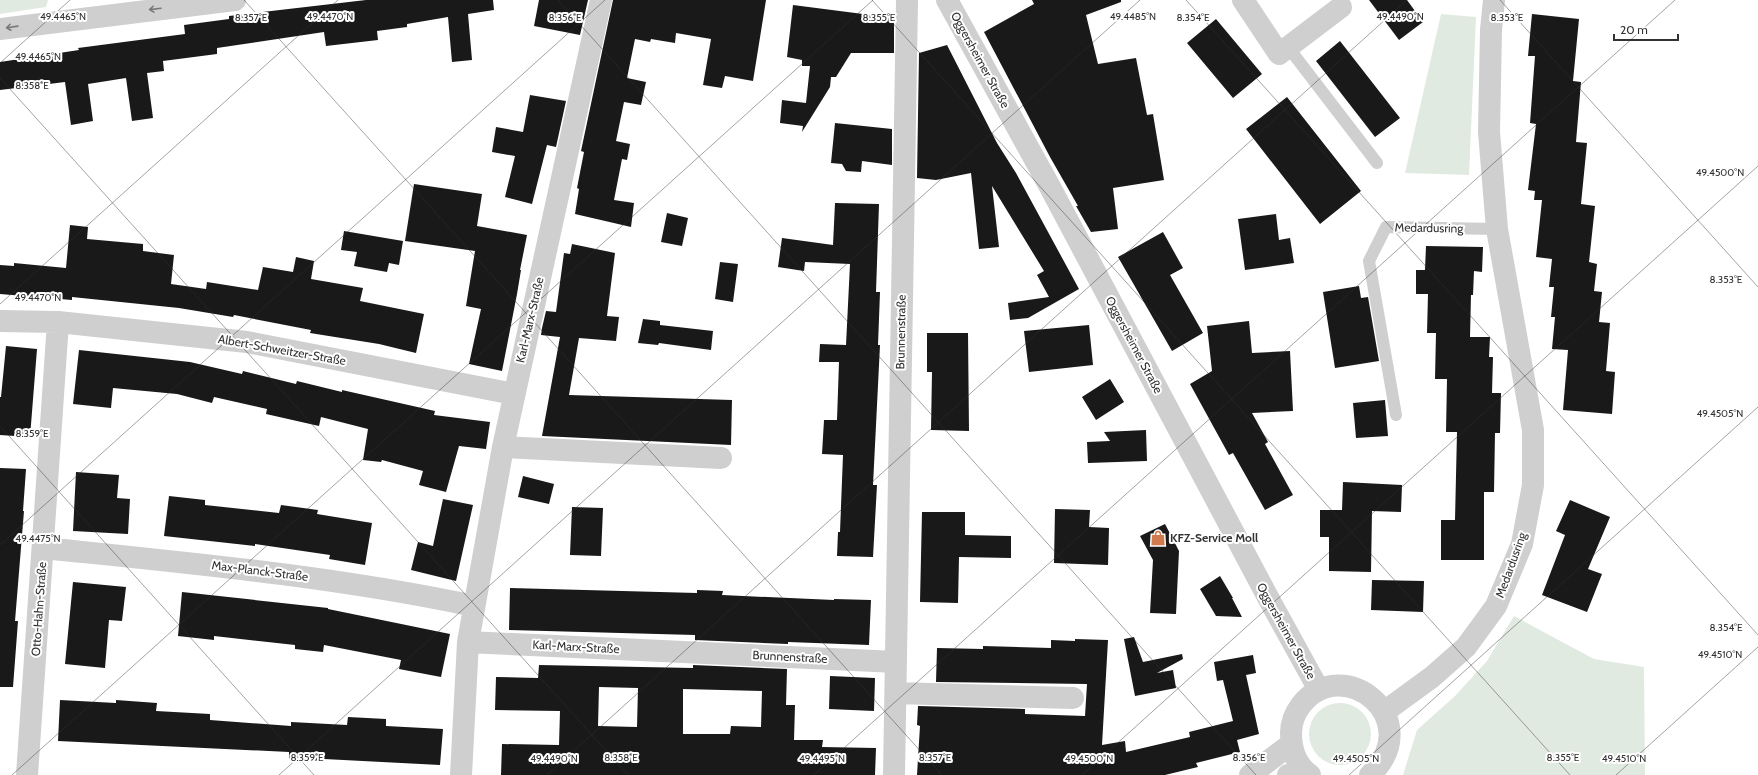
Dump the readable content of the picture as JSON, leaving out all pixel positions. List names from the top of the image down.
{
  "streets": {
    "street": [
      "Oggersheimer Straße",
      "Medardusring",
      "Karl-Marx-Straße",
      "Brunnenstraße",
      "Albert-Schweitzer-Straße",
      "Max-Planck-Straße",
      "Otto-Hahn-Straße"
    ]
  },
  "crossings": [
    ["Karl-Marx-Straße", "Brunnenstraße"],
    ["Karl-Marx-Straße", "Albert-Schweitzer-Straße"],
    ["Karl-Marx-Straße", "Max-Planck-Straße"],
    ["Albert-Schweitzer-Straße", "Otto-Hahn-Straße"],
    ["Max-Planck-Straße", "Otto-Hahn-Straße"]
  ],
  "places": {
    "shop": ["KFZ-Service Moll"]
  },
  "scale_bar": "20 m",
  "coordinates": [
    "49.4465°N",
    "49.4470°N",
    "49.4485°N",
    "49.4490°N",
    "8.357°E",
    "8.356°E",
    "8.355°E",
    "8.354°E",
    "8.353°E",
    "8.358°E",
    "49.4500°N",
    "49.4505°N",
    "8.359°E",
    "49.4475°N",
    "49.4510°N",
    "49.4495°N"
  ]
}
